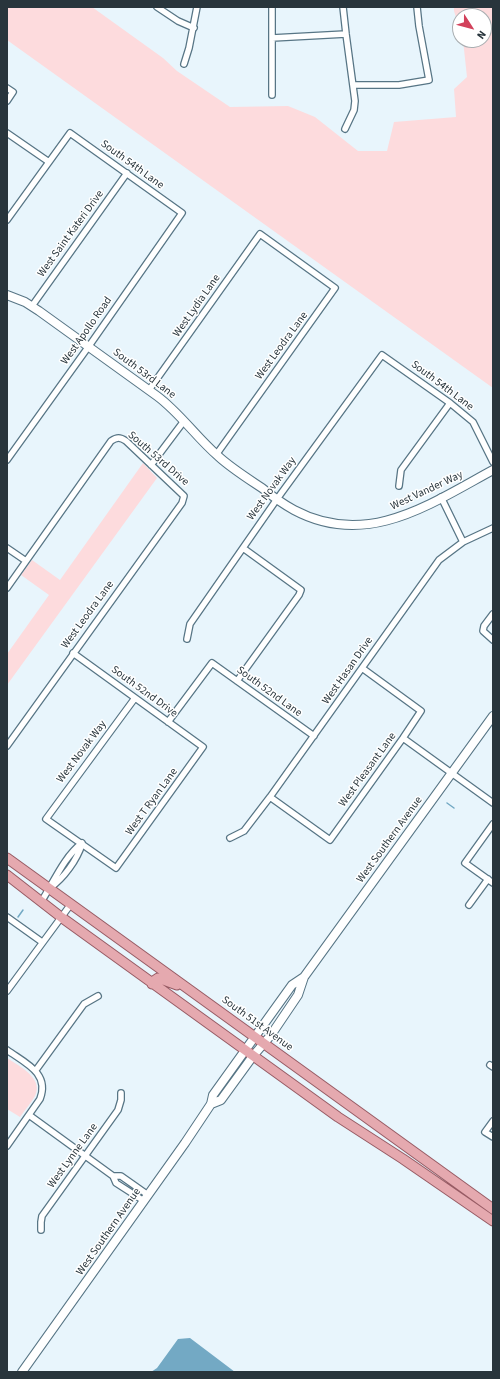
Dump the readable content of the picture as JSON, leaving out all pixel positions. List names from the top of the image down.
{
  "streets": {
    "main road": [
      "South 53rd Lane",
      "West Vander Way",
      "West Southern Avenue",
      "South 51st Avenue"
    ],
    "street": [
      "South 54th Lane",
      "West Saint Kateri Drive",
      "West Lydia Lane",
      "West Apollo Road",
      "West Leodra Lane",
      "South 53rd Drive",
      "West Novak Way",
      "West Hasan Drive",
      "South 52nd Drive",
      "South 52nd Lane",
      "West Pleasant Lane",
      "West T Ryan Lane",
      "West Lynne Lane"
    ]
  },
  "crossings": [
    ["South 54th Lane", "West Saint Kateri Drive"],
    ["South 54th Lane", "West Apollo Road"],
    ["South 54th Lane", "West Novak Way"],
    ["West Saint Kateri Drive", "South 53rd Lane"],
    ["West Lydia Lane", "West Leodra Lane"],
    ["West Lydia Lane", "South 53rd Lane"],
    ["West Apollo Road", "South 53rd Lane"],
    ["West Leodra Lane", "South 53rd Lane"],
    ["West Leodra Lane", "South 53rd Drive"],
    ["West Leodra Lane", "South 52nd Drive"],
    ["South 53rd Lane", "West Novak Way"],
    ["South 53rd Lane", "West Vander Way"],
    ["West Novak Way", "West Vander Way"],
    ["West Novak Way", "South 52nd Drive"],
    ["West Novak Way", "West T Ryan Lane"],
    ["West Hasan Drive", "South 52nd Lane"],
    ["West Hasan Drive", "West Pleasant Lane"],
    ["South 52nd Drive", "South 52nd Lane"],
    ["South 52nd Drive", "West T Ryan Lane"],
    ["West Southern Avenue", "South 51st Avenue"]
  ],
  "north": "bottom right"
}
